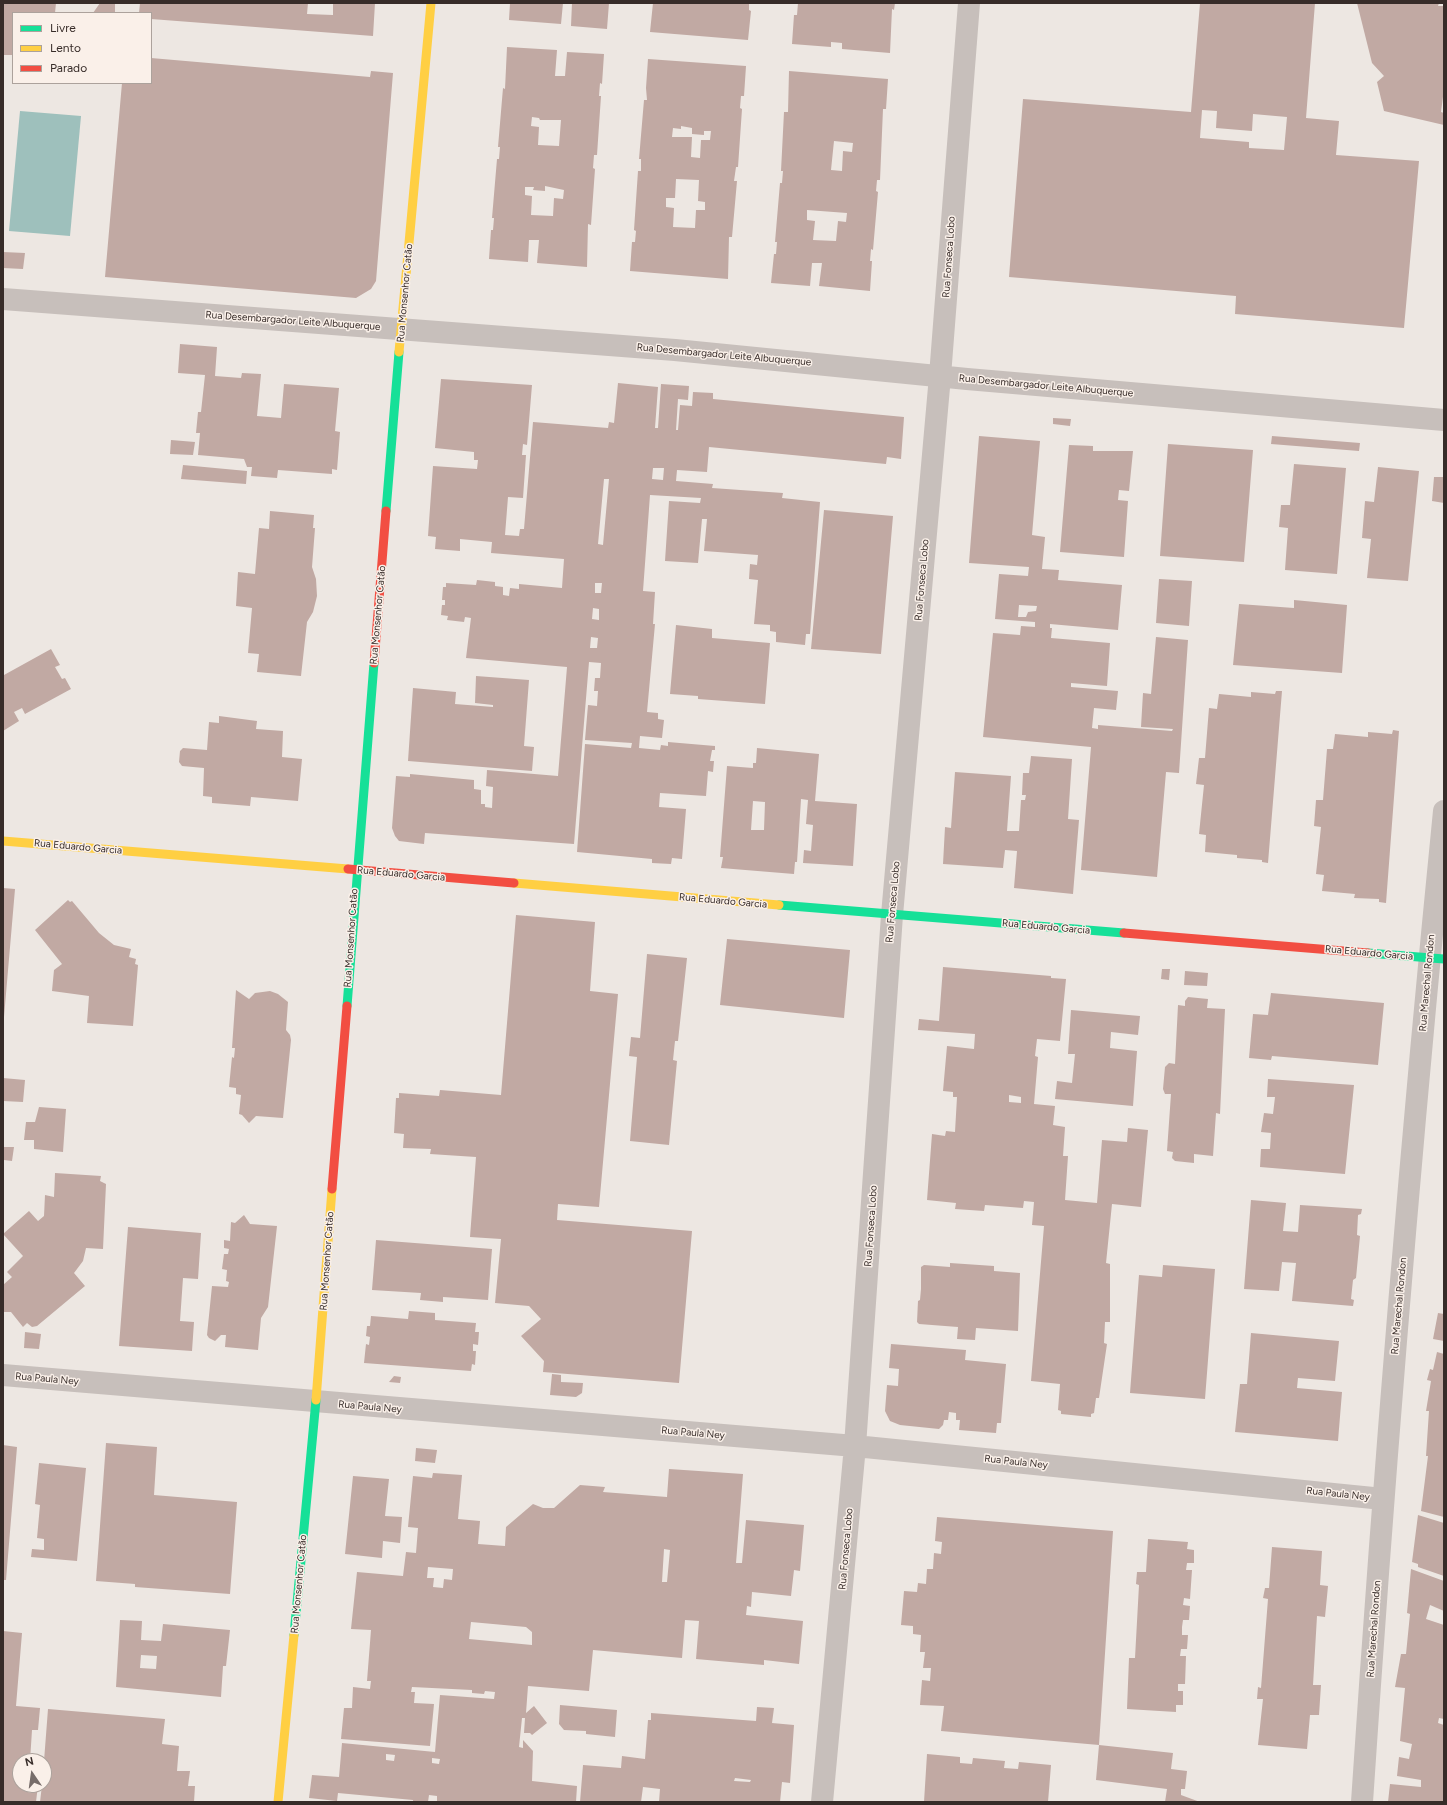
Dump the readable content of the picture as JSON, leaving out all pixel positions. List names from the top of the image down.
{
  "streets": {
    "street": [
      "Rua Fonseca Lobo",
      "Rua Monsenhor Catão",
      "Rua Desembargador Leite Albuquerque",
      "Rua Eduardo Garcia",
      "Rua Marechal Rondon",
      "Rua Paula Ney"
    ]
  },
  "crossings": [
    ["Rua Fonseca Lobo", "Rua Desembargador Leite Albuquerque"],
    ["Rua Fonseca Lobo", "Rua Eduardo Garcia"],
    ["Rua Fonseca Lobo", "Rua Paula Ney"],
    ["Rua Monsenhor Catão", "Rua Desembargador Leite Albuquerque"],
    ["Rua Monsenhor Catão", "Rua Eduardo Garcia"],
    ["Rua Monsenhor Catão", "Rua Paula Ney"],
    ["Rua Eduardo Garcia", "Rua Marechal Rondon"],
    ["Rua Marechal Rondon", "Rua Paula Ney"]
  ],
  "legend": ["Livre", "Lento", "Parado"],
  "north": "top"
}
